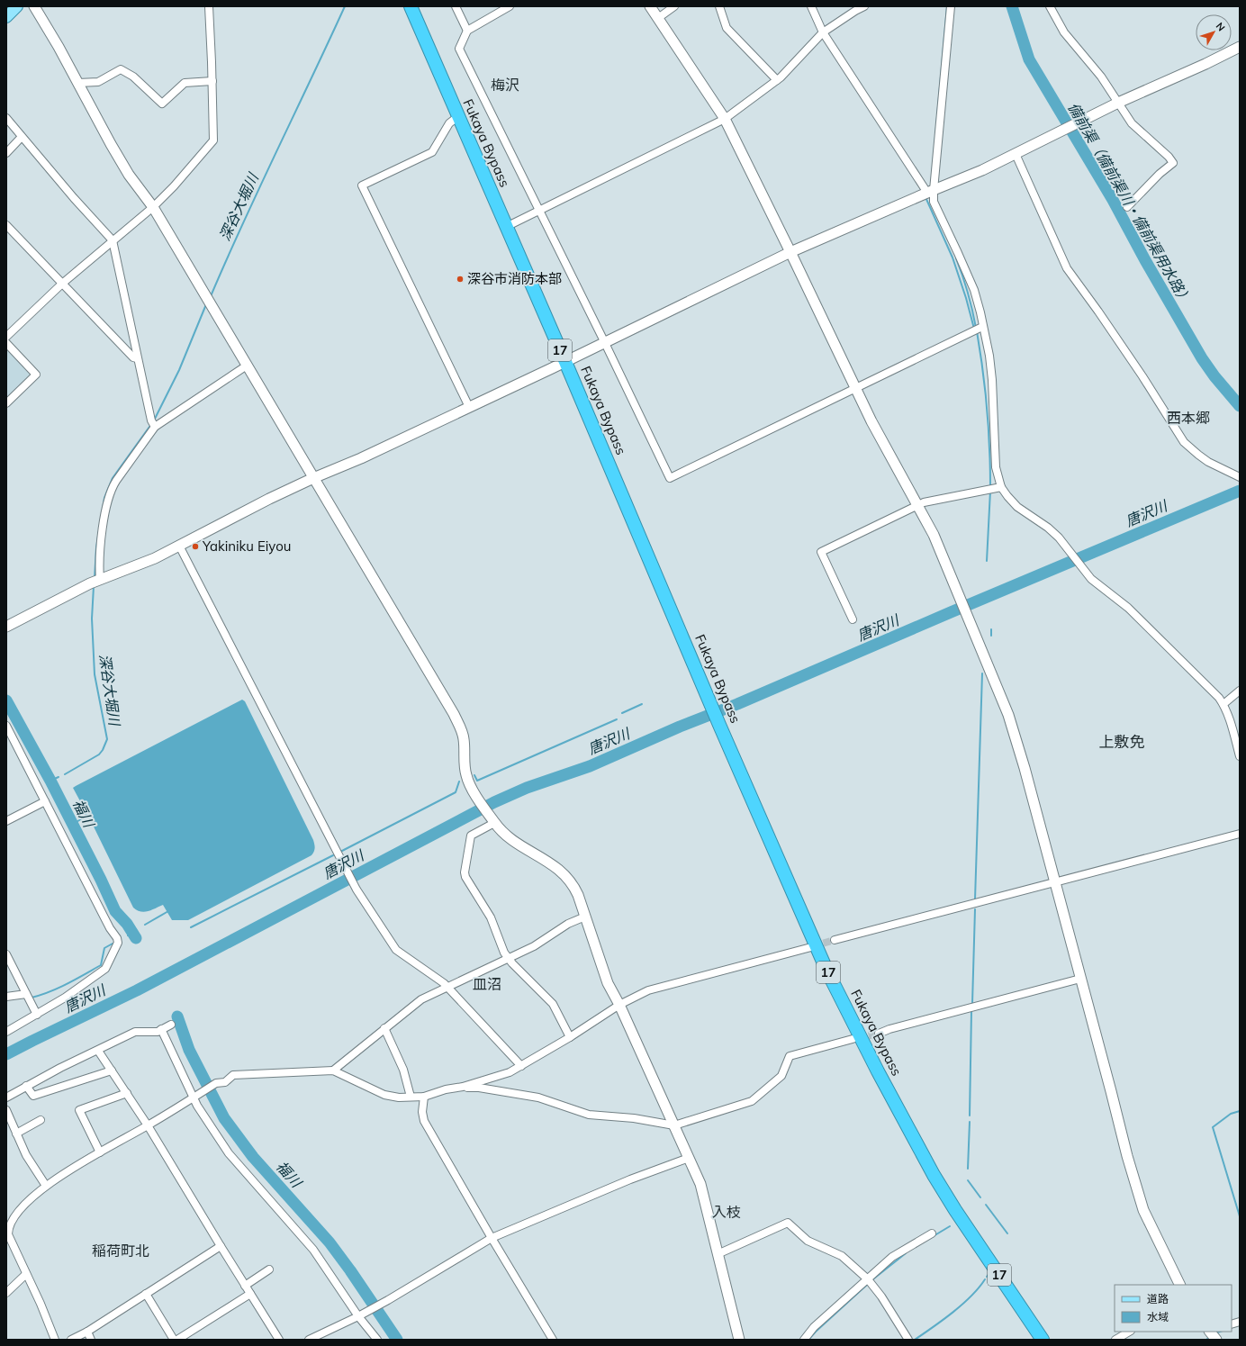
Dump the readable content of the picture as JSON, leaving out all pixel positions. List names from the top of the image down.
{
  "streets": {
    "highway": ["Fukaya Bypass", "17"]
  },
  "districts": [
    "梅沢",
    "西本郷",
    "上敷免",
    "皿沼",
    "入枝",
    "稲荷町北"
  ],
  "water": [
    "備前渠（備前渠川・備前渠用水路）",
    "深谷大堀川",
    "唐沢川",
    "福川"
  ],
  "places": ["深谷市消防本部", "Yakiniku Eiyou"],
  "legend": ["道路", "水域"],
  "north": "top right"
}
